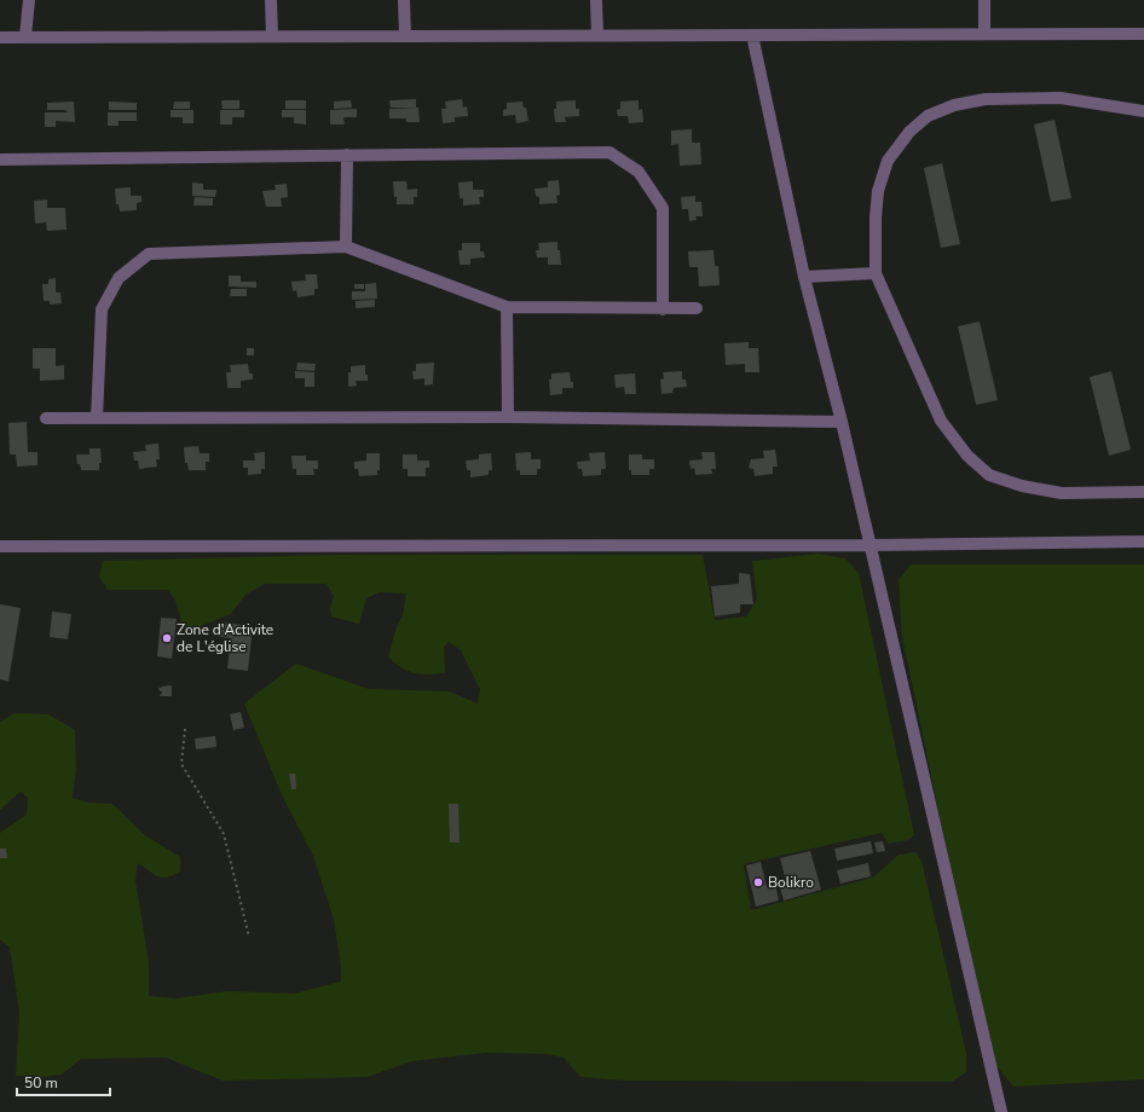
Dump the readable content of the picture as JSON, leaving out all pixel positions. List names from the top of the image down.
{
  "places": ["Zone d'Activite de L'église", "Bolikro"],
  "scale_bar": "50 m"
}
